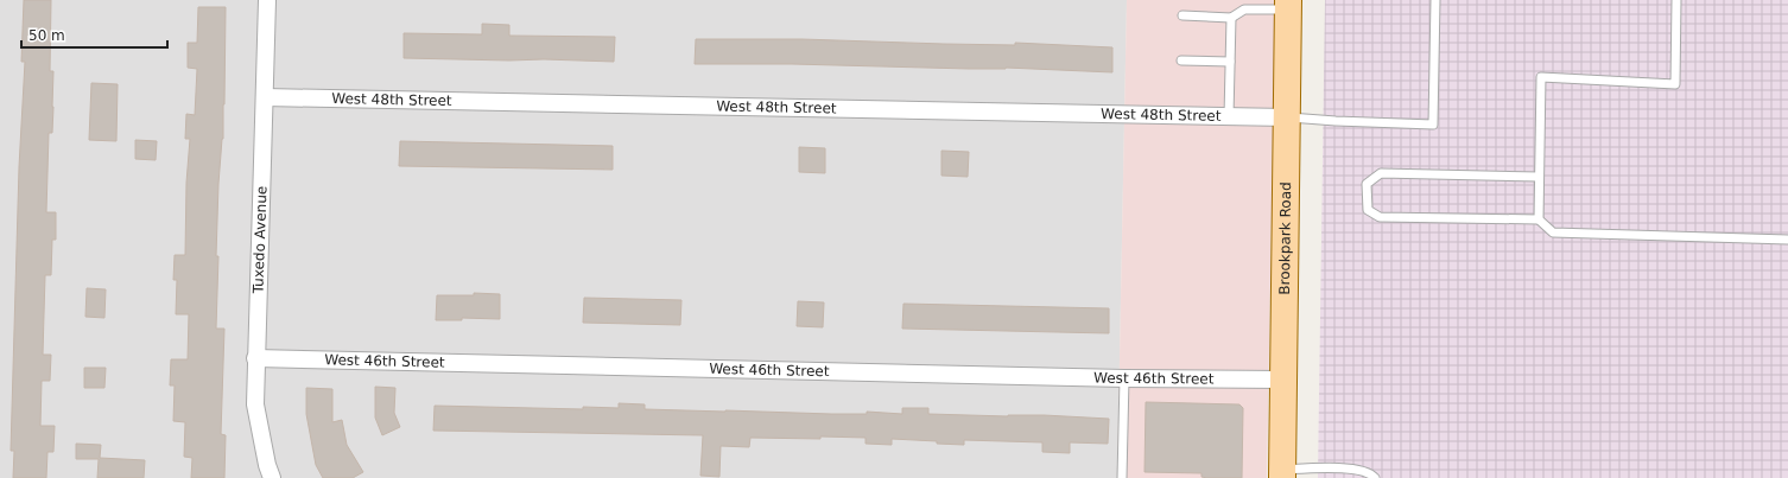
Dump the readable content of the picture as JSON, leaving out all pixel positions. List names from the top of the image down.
{
  "streets": {
    "main road": ["Brookpark Road"],
    "street": ["West 48th Street", "Tuxedo Avenue", "West 46th Street"]
  },
  "crossings": [
    ["West 48th Street", "Brookpark Road"],
    ["West 48th Street", "Tuxedo Avenue"],
    ["Brookpark Road", "West 46th Street"],
    ["Tuxedo Avenue", "West 46th Street"]
  ],
  "scale_bar": "50 m"
}
